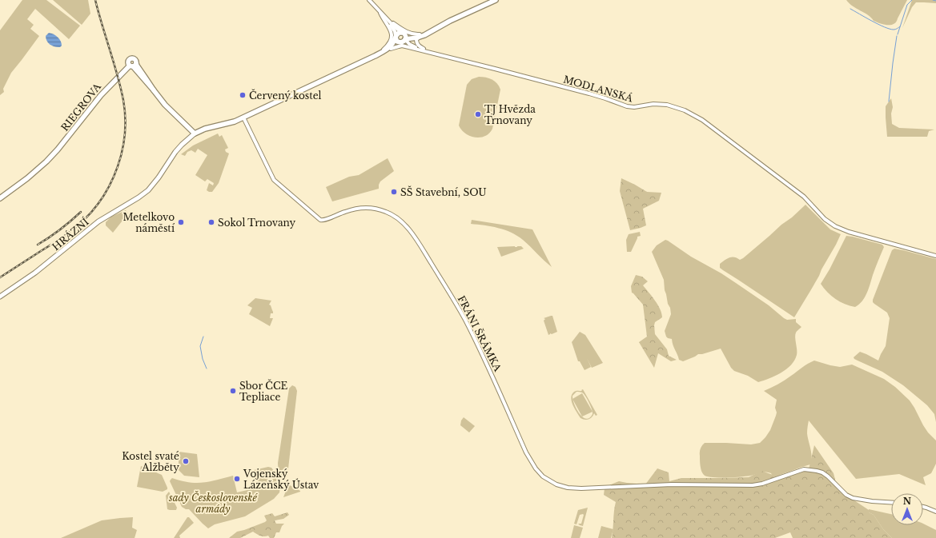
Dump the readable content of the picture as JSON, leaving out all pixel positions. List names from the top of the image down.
{
  "streets": {
    "main road": ["RIEGROVA", "HRÁZNÍ"],
    "street": ["MODLANSKÁ", "FRÁNI ŠRÁMKA"]
  },
  "parks": ["sady Československé armády"],
  "places": [
    "Červený kostel",
    "TJ Hvězda Trnovany",
    "SŠ Stavební, SOU",
    "Metelkovo náměstí",
    "Sokol Trnovany",
    "Sbor ČCE Tepliace",
    "Kostel svaté Alžběty",
    "Vojenský Lázeňský Ústav"
  ],
  "north": "top"
}
